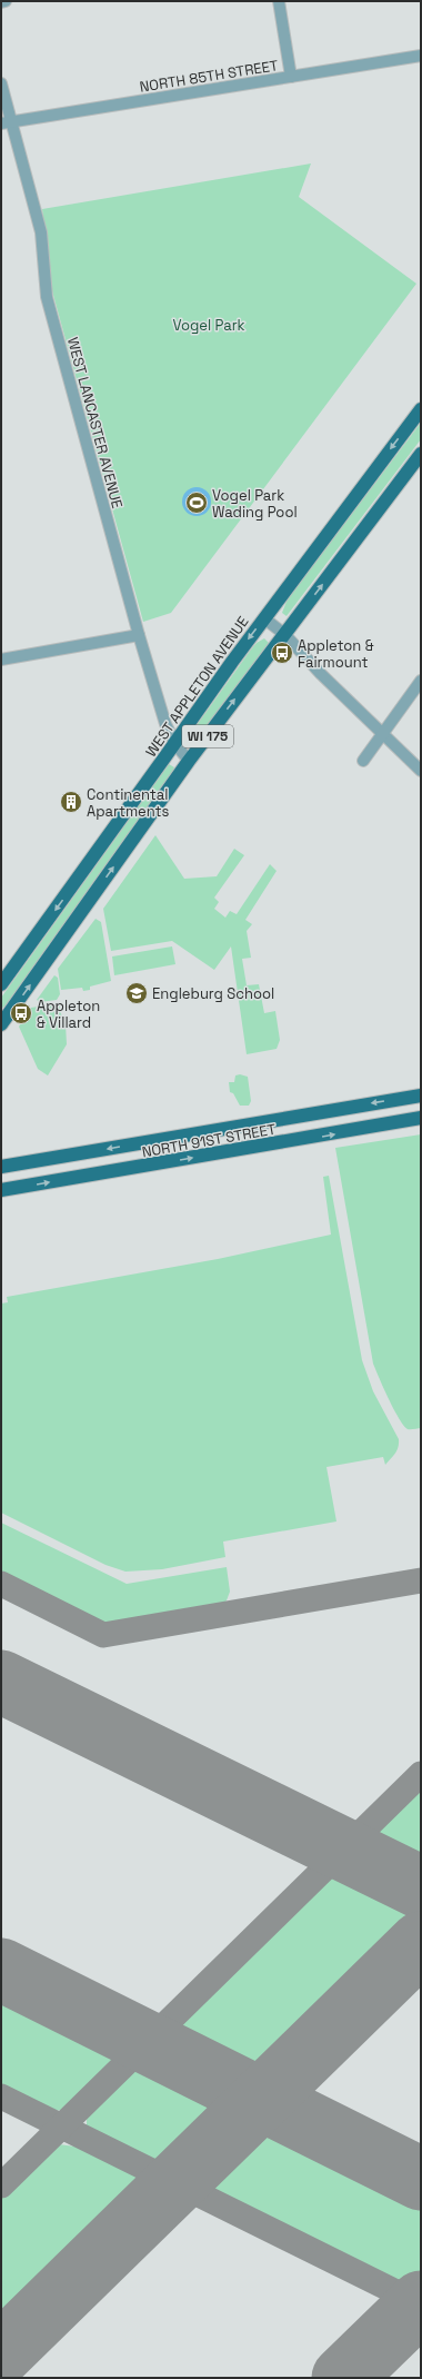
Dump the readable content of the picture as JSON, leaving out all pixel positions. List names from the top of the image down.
{
  "streets": {
    "main road": ["WEST APPLETON AVENUE", "WI 175", "NORTH 91ST STREET"],
    "street": ["NORTH 85TH STREET", "WEST LANCASTER AVENUE"]
  },
  "crossings": [
    ["NORTH 85TH STREET", "WEST LANCASTER AVENUE"],
    ["WEST LANCASTER AVENUE", "WEST APPLETON AVENUE"],
    ["WEST LANCASTER AVENUE", "WI 175"]
  ],
  "parks": ["Vogel Park"],
  "places": {
    "sports": ["Vogel Park Wading Pool"],
    "bus stop": ["Appleton & Fairmount", "Appleton & Villard"],
    "building": ["Continental Apartments"],
    "school or university": ["Engleburg School"]
  }
}
